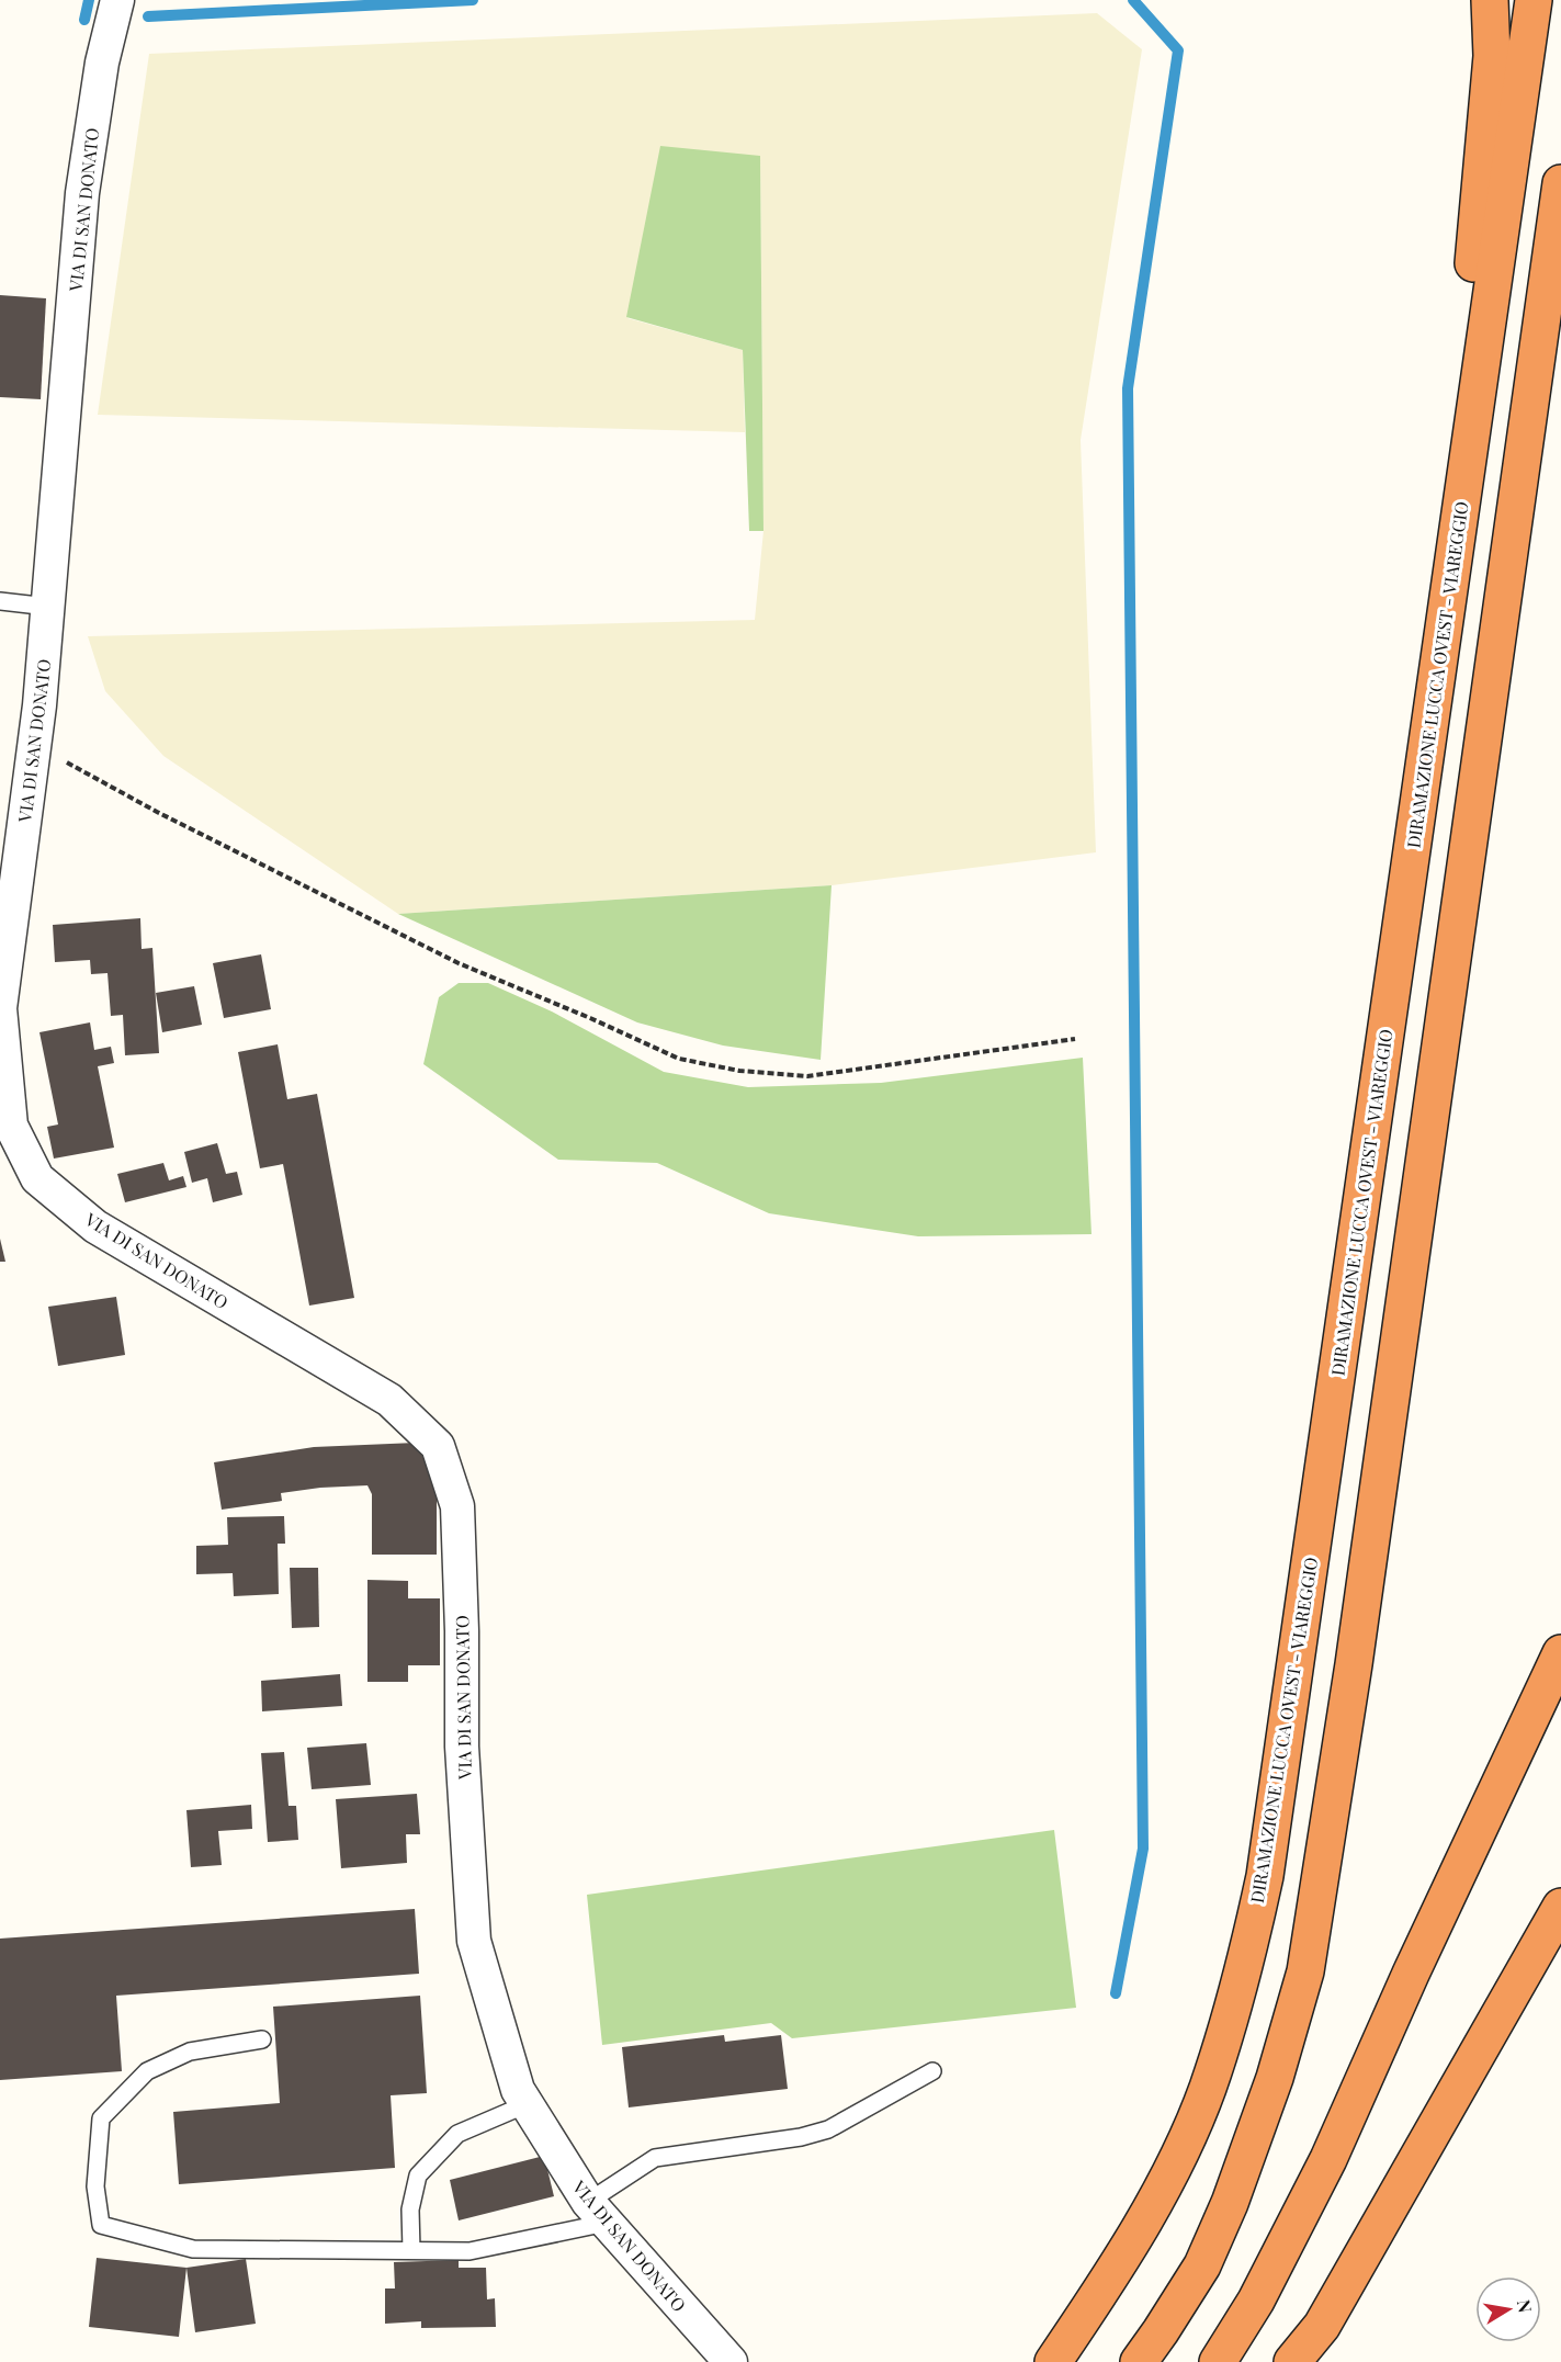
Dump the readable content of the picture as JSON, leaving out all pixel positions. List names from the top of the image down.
{
  "streets": {
    "highway": ["DIRAMAZIONE LUCCA OVEST - VIAREGGIO"],
    "street": ["VIA DI SAN DONATO"]
  },
  "north": "right"
}
